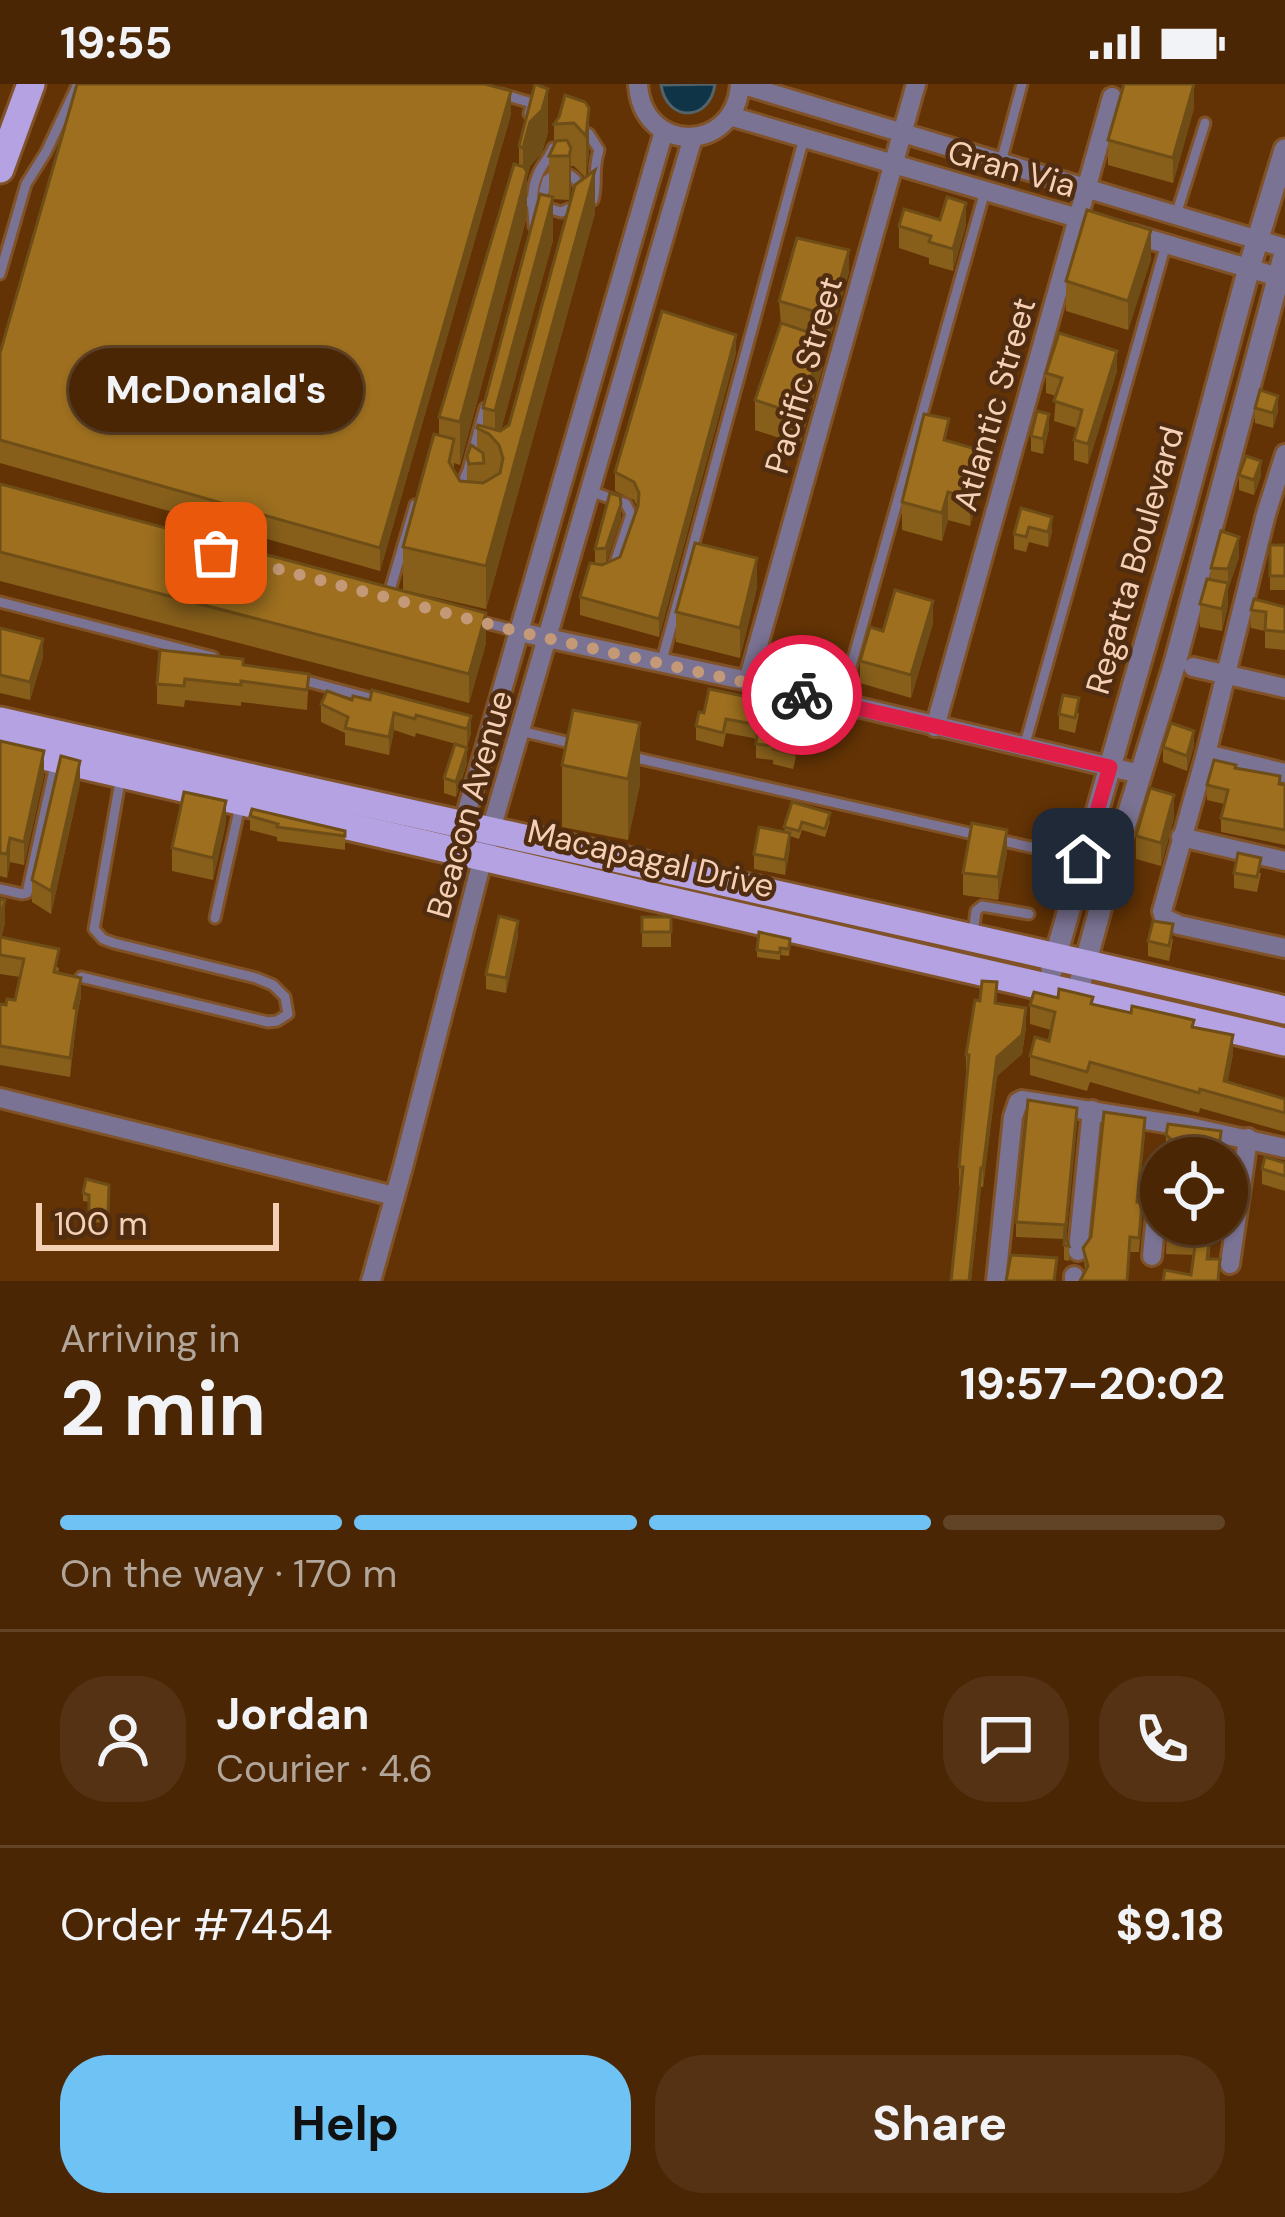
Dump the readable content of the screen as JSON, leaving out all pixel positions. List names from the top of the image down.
{
  "streets": {
    "main road": ["Macapagal Drive"],
    "street": [
      "Gran Via",
      "Pacific Street",
      "Atlantic Street",
      "Regatta Boulevard",
      "Beacon Avenue"
    ]
  },
  "crossings": [
    ["Gran Via", "Pacific Street"],
    ["Gran Via", "Atlantic Street"],
    ["Gran Via", "Regatta Boulevard"],
    ["Regatta Boulevard", "Macapagal Drive"],
    ["Beacon Avenue", "Macapagal Drive"]
  ],
  "places": ["McDonald's"],
  "scale_bar": "100 m",
  "page": {
    "status": "19:55",
    "bubble": "McDonald's",
    "scale": "100 m",
    "heading": ["2 min", "Arriving in", "19:57–20:02"],
    "panel": [
      "Jordan",
      "Courier · 4.6",
      "Order #7454",
      "$9.18"
    ],
    "bar": "On the way · 170 m",
    "buttons": ["Help", "Share"]
  }
}
